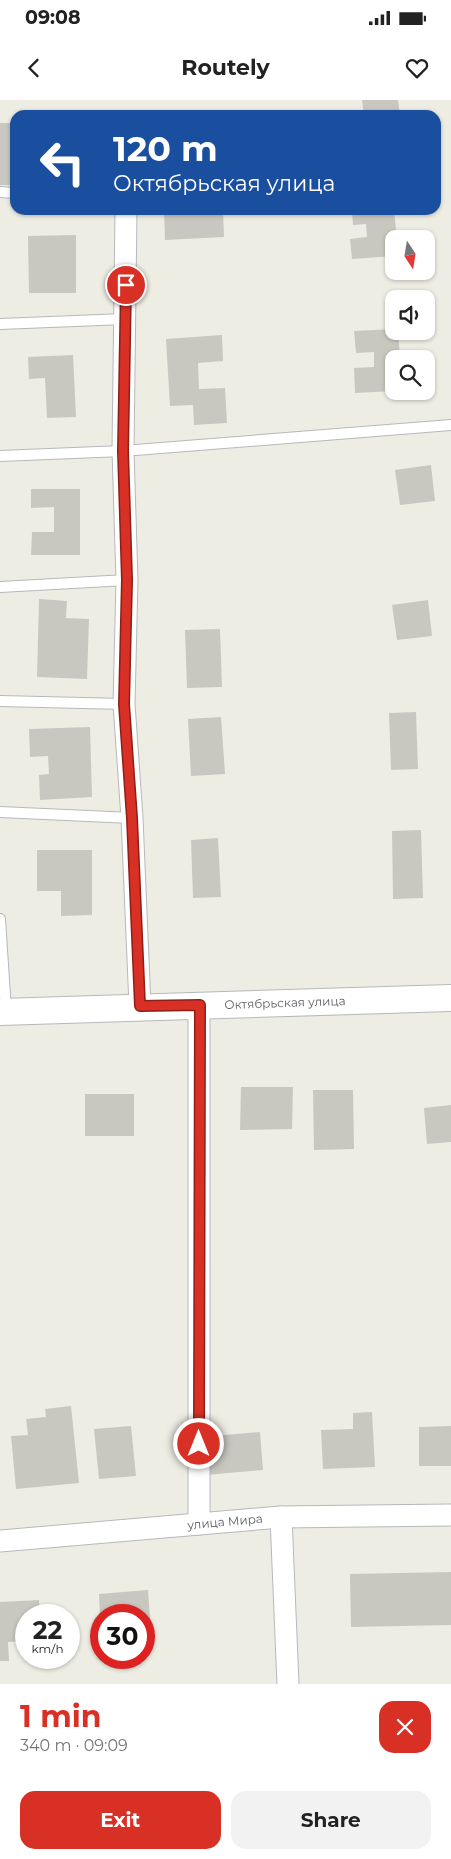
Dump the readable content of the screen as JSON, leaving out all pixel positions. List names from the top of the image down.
{
  "streets": {
    "street": ["Октябрьская улица", "улица Мира"]
  },
  "north": "bottom",
  "page": {
    "status": "09:08",
    "header": "Routely",
    "turn": ["120 m", "Октябрьская улица"],
    "speed": "22 km/h",
    "limit": "30",
    "heading": ["1 min", "340 m · 09:09"],
    "buttons": ["Exit", "Share"]
  }
}
